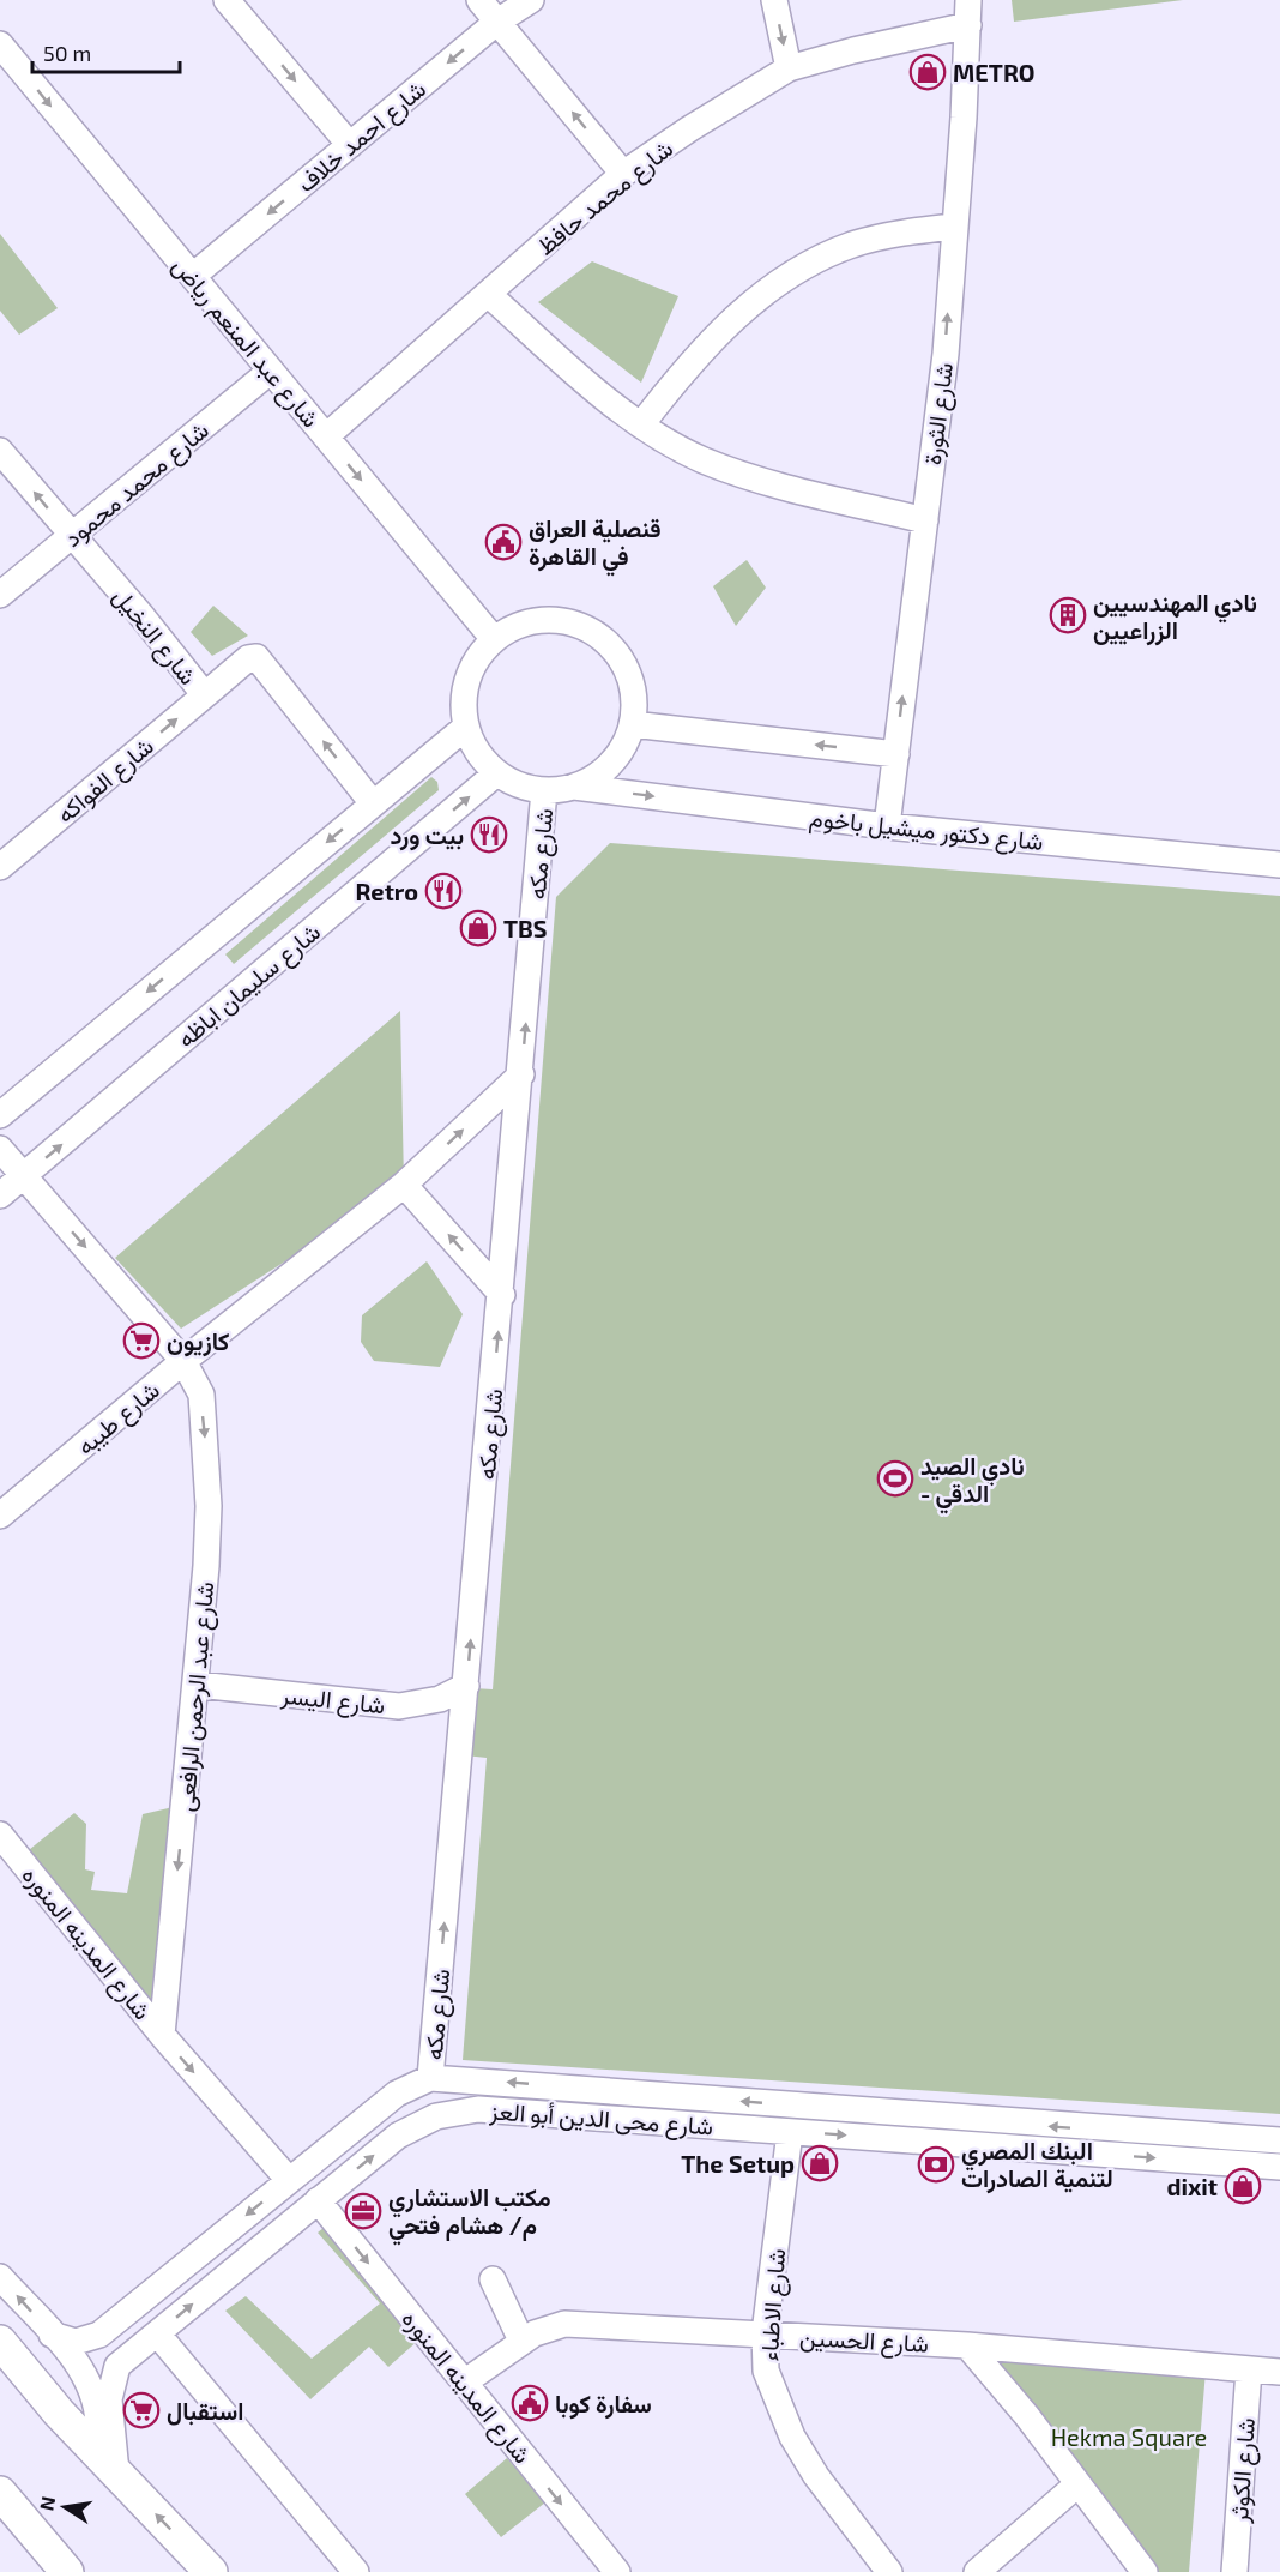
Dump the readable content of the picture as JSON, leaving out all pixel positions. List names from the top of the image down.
{
  "streets": {
    "street": [
      "شارع احمد خلاف",
      "شارع محمد حافظ",
      "شارع عبد المنعم رياض",
      "شارع الثورة",
      "شارع محمد محمود",
      "شارع النخيل",
      "شارع الفواكه",
      "شارع دكتور ميشيل باخوم",
      "شارع مكه",
      "شارع سليمان اباظه",
      "شارع طيبه",
      "شارع عبد الرحمن الرافعى",
      "شارع اليسر",
      "شارع المدينه المنوره",
      "شارع محى الدين أبو العز",
      "شارع الاطباء",
      "شارع الحسين",
      "شارع الكوثر"
    ]
  },
  "crossings": [
    ["شارع احمد خلاف", "شارع عبد المنعم رياض"],
    ["شارع محمد حافظ", "شارع عبد المنعم رياض"],
    ["شارع محمد حافظ", "شارع الثورة"],
    ["شارع عبد المنعم رياض", "شارع محمد محمود"],
    ["شارع عبد المنعم رياض", "شارع دكتور ميشيل باخوم"],
    ["شارع عبد المنعم رياض", "شارع مكه"],
    ["شارع عبد المنعم رياض", "شارع سليمان اباظه"],
    ["شارع الثورة", "شارع دكتور ميشيل باخوم"],
    ["شارع محمد محمود", "شارع النخيل"],
    ["شارع النخيل", "شارع الفواكه"],
    ["شارع دكتور ميشيل باخوم", "شارع مكه"],
    ["شارع دكتور ميشيل باخوم", "شارع سليمان اباظه"],
    ["شارع مكه", "شارع سليمان اباظه"],
    ["شارع مكه", "شارع طيبه"],
    ["شارع مكه", "شارع اليسر"],
    ["شارع مكه", "شارع محى الدين أبو العز"],
    ["شارع سليمان اباظه", "شارع عبد الرحمن الرافعى"],
    ["شارع طيبه", "شارع عبد الرحمن الرافعى"],
    ["شارع عبد الرحمن الرافعى", "شارع اليسر"],
    ["شارع عبد الرحمن الرافعى", "شارع المدينه المنوره"],
    ["شارع المدينه المنوره", "شارع محى الدين أبو العز"],
    ["شارع المدينه المنوره", "شارع الحسين"],
    ["شارع محى الدين أبو العز", "شارع الاطباء"],
    ["شارع الاطباء", "شارع الحسين"],
    ["شارع الحسين", "شارع الكوثر"]
  ],
  "one_way": [
    "شارع احمد خلاف",
    "شارع الثورة",
    "شارع النخيل",
    "شارع مكه",
    "شارع عبد الرحمن الرافعى"
  ],
  "parks": ["Hekma Square"],
  "places": {
    "shop": [
      "METRO",
      "TBS",
      "The Setup",
      "dixit"
    ],
    "public building": ["قنصلية العراق في القاهرة", "سفارة كوبا"],
    "building": ["نادي المهندسيين الزراعيين"],
    "restaurant": ["بيت ورد", "Retro"],
    "supermarket": ["كازيون", "استقبال"],
    "sports": ["نادي الصيد - الدقي"],
    "bank": ["البنك المصري لتنمية الصادرات"],
    "office": ["مكتب الاستشاري م/ هشام فتحي"]
  },
  "scale_bar": "50 m",
  "north": "left"
}
